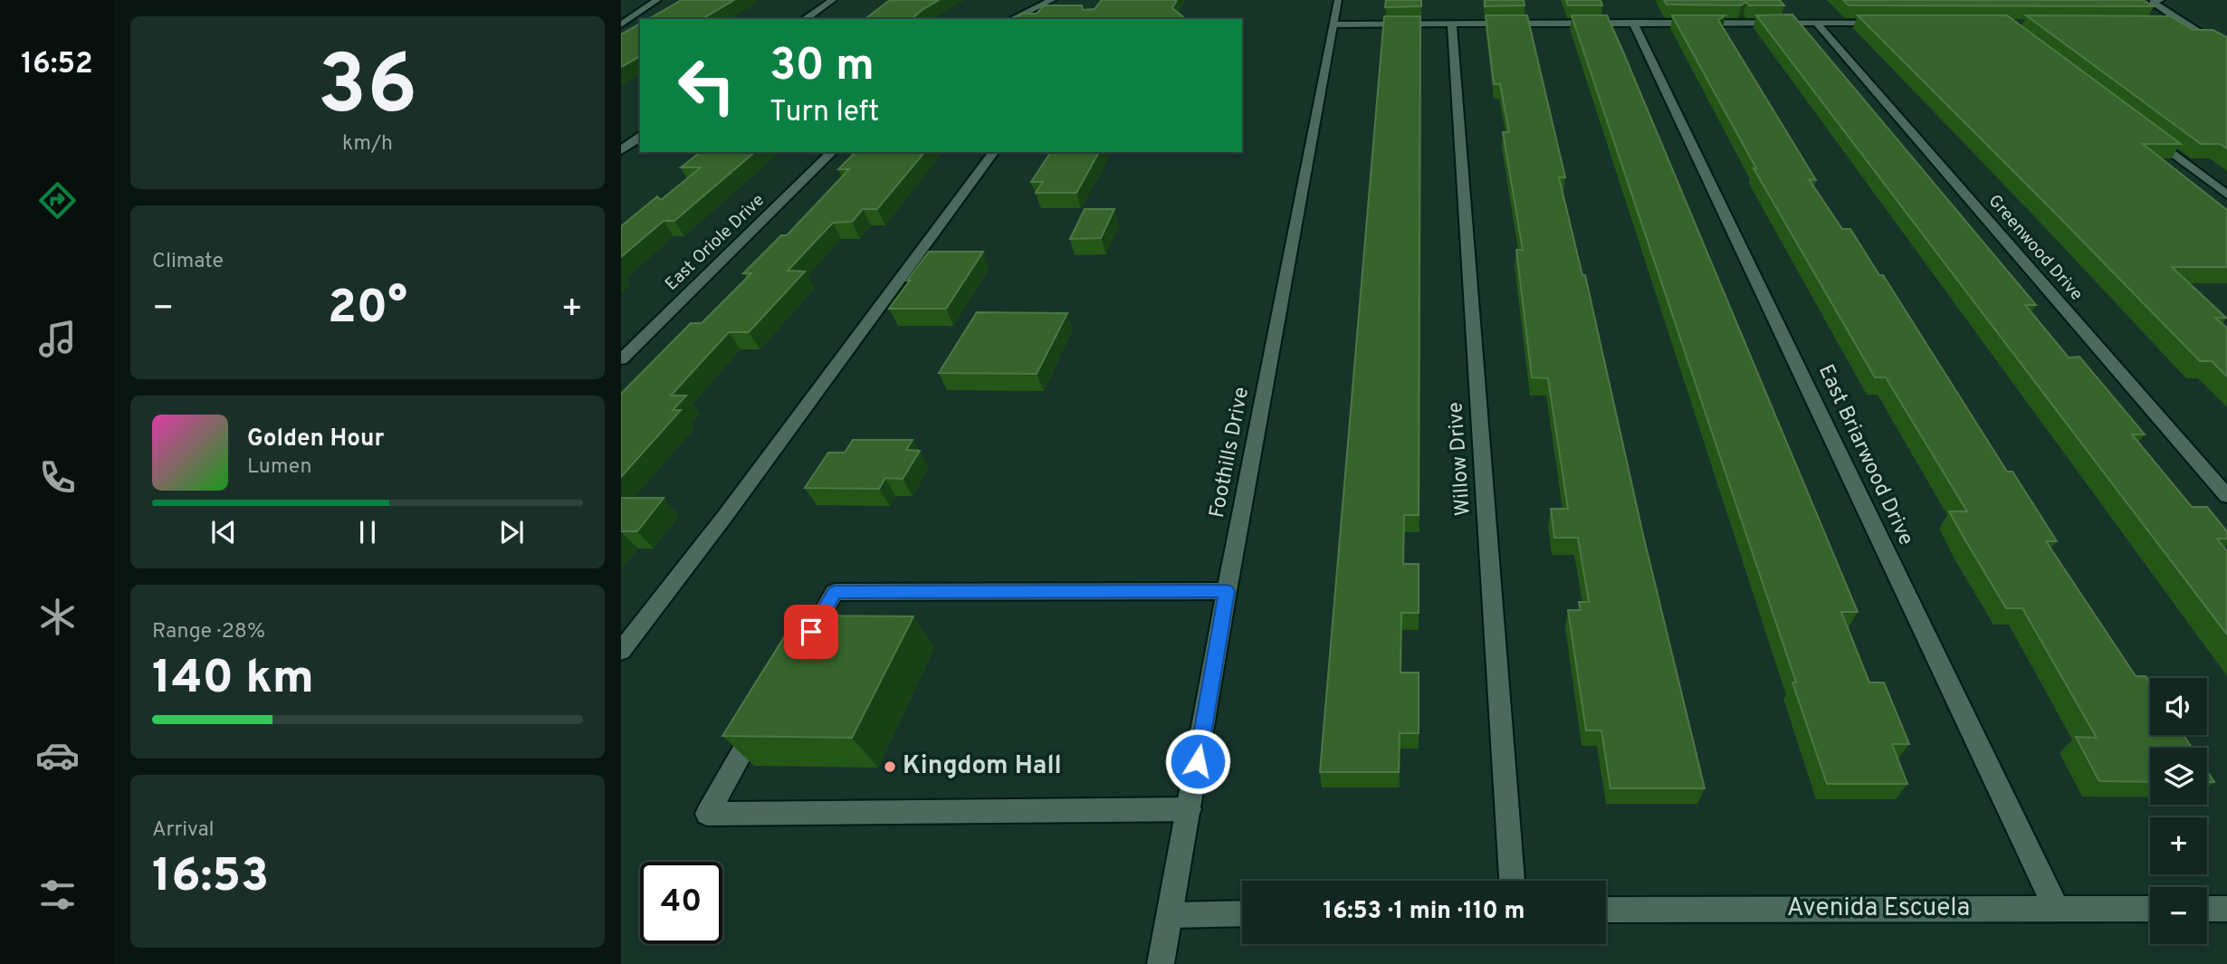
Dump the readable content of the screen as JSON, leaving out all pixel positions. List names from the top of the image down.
{
  "streets": {
    "street": [
      "East Oriole Drive",
      "Greenwood Drive",
      "Foothills Drive",
      "East Briarwood Drive",
      "Willow Drive",
      "Avenida Escuela"
    ]
  },
  "crossings": [
    ["East Briarwood Drive", "Avenida Escuela"]
  ],
  "places": ["Kingdom Hall"],
  "page": {
    "tabs": "16:52",
    "tile": [
      ["36", "km/h"],
      "Climate",
      ["Range · 28%", "140 km"],
      ["Arrival", "16:53"]
    ],
    "turn": ["30 m", "Turn left"],
    "heat": ["−", "20°", "+"],
    "song": ["Golden Hour", "Lumen"],
    "map_buttons": ["+", "−"],
    "limit": "40",
    "trip": "16:53 · 1 min · 110 m"
  }
}
